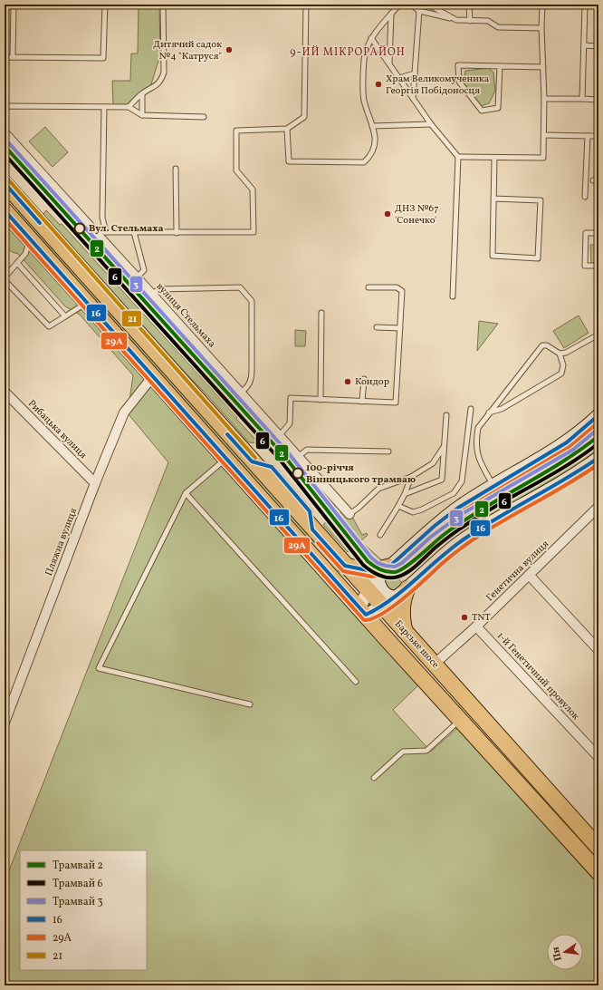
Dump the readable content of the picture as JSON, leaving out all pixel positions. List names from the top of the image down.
{
  "streets": {
    "highway": ["Барське шосе"],
    "street": [
      "вулиця Стельмаха",
      "Рибацька вулиця",
      "Пляжна вулиця",
      "Генетична вулиця",
      "1-й Генетичний провулок"
    ]
  },
  "crossings": [
    ["Рибацька вулиця", "Пляжна вулиця"],
    ["Генетична вулиця", "Барське шосе"],
    ["Генетична вулиця", "1-й Генетичний провулок"]
  ],
  "districts": ["9-ИЙ МІКРОРАЙОН"],
  "places": [
    "Дитячий садок №4 \"Катруся\"",
    "Храм Великомученика Георгія Побідоносця",
    "ДНЗ №67 'Сонечко'",
    "Вул. Стельмаха",
    "Кондор",
    "100-річчя Вінницького трамваю",
    "TNT"
  ],
  "lines": [
    "tram line 3",
    "tram line 2",
    "tram line 6",
    "transit line 21",
    "transit line 16",
    "transit line 29А"
  ],
  "legend": [
    "Трамвай 2",
    "Трамвай 6",
    "Трамвай 3",
    "16",
    "29А",
    "21"
  ],
  "north": "left"
}
